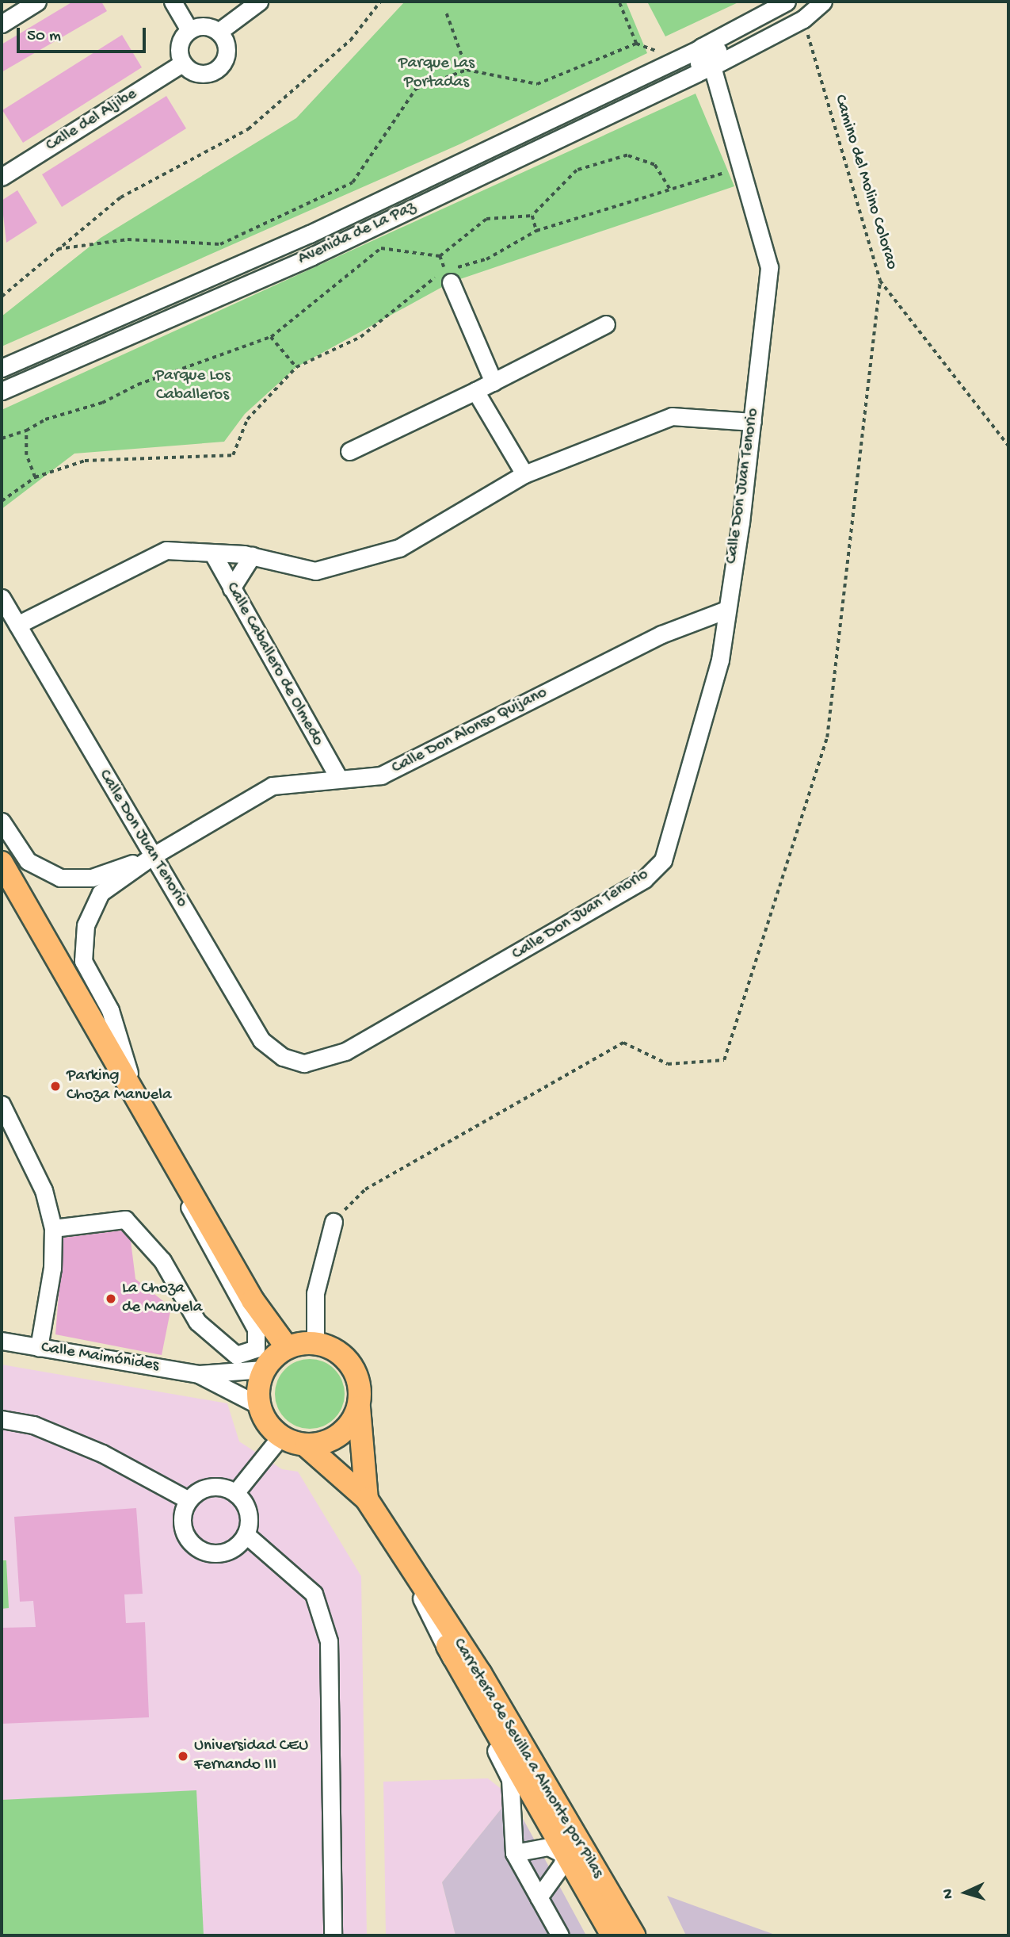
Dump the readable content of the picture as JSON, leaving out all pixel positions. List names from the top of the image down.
{
  "streets": {
    "main road": ["Carretera de Sevilla a Almonte por Pilas"],
    "street": [
      "Calle del Aljibe",
      "Avenida de La Paz",
      "Calle Don Juan Tenorio",
      "Calle Caballero de Olmedo",
      "Calle Don Alonso Quijano",
      "Calle Maimónides"
    ],
    "path": ["Camino del Molino Colorao"]
  },
  "crossings": [
    ["Camino del Molino Colorao", "Avenida de La Paz"],
    ["Avenida de La Paz", "Calle Don Juan Tenorio"],
    ["Calle Don Juan Tenorio", "Calle Don Alonso Quijano"],
    ["Calle Caballero de Olmedo", "Calle Don Alonso Quijano"],
    ["Calle Maimónides", "Carretera de Sevilla a Almonte por Pilas"]
  ],
  "parks": ["Parque Las Portadas", "Parque Los Caballeros"],
  "places": ["Parking Choza Manuela", "La Choza de Manuela", "Universidad CEU Fernando III"],
  "scale_bar": "50 m",
  "north": "left"
}
